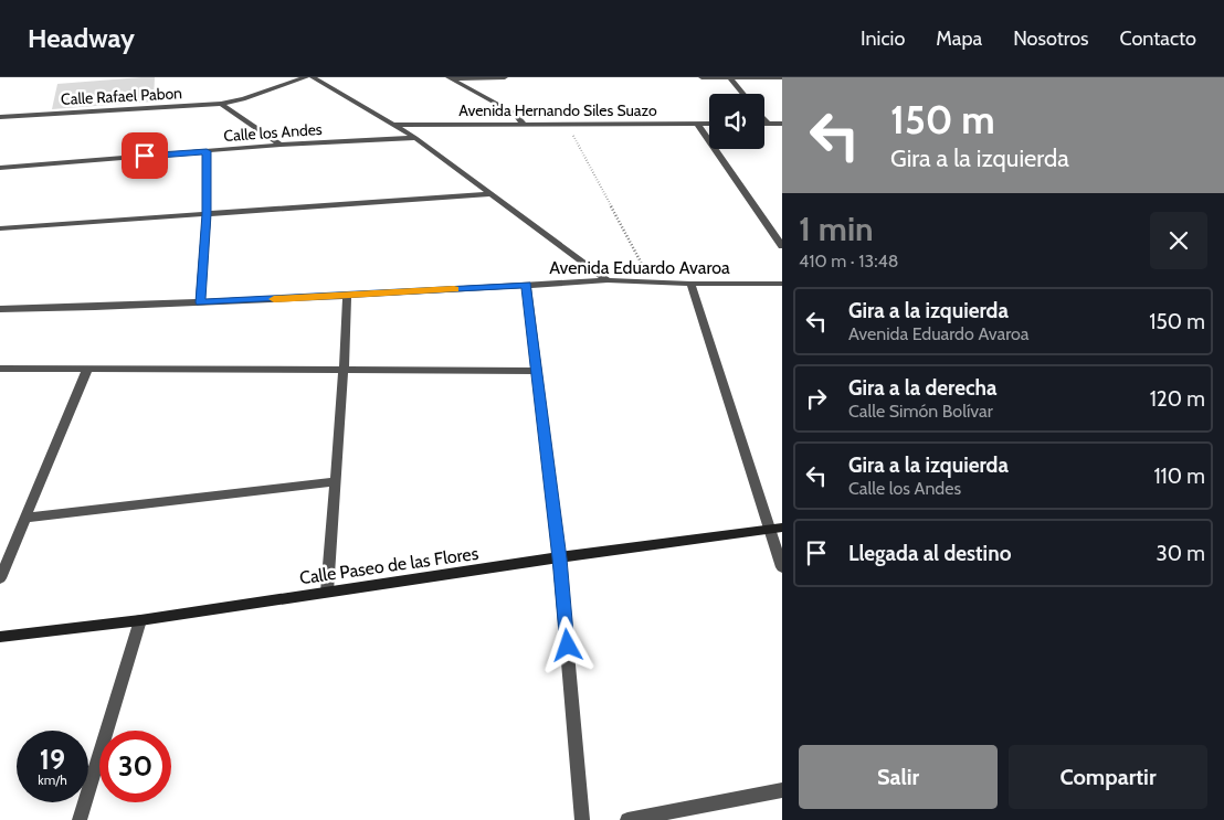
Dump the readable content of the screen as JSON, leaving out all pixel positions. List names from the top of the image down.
{
  "streets": {
    "street": [
      "Calle Rafael Pabon",
      "Avenida Hernando Siles Suazo",
      "Calle los Andes",
      "Avenida Eduardo Avaroa",
      "Calle Paseo de las Flores"
    ]
  },
  "page": {
    "header": "Headway",
    "nav": [
      "Inicio",
      "Mapa",
      "Nosotros",
      "Contacto"
    ],
    "turn": ["150 m", "Gira a la izquierda"],
    "heading": ["1 min", "410 m · 13:48"],
    "list": [
      {
        "name": "Gira a la izquierda",
        "note": "Avenida Eduardo Avaroa",
        "value": "150 m"
      },
      {
        "name": "Gira a la derecha",
        "note": "Calle Simón Bolívar",
        "value": "120 m"
      },
      {
        "name": "Gira a la izquierda",
        "note": "Calle los Andes",
        "value": "110 m"
      },
      {
        "name": "Llegada al destino",
        "value": "30 m"
      }
    ],
    "speed": "19 km/h",
    "limit": "30",
    "buttons": ["Salir", "Compartir"]
  }
}
